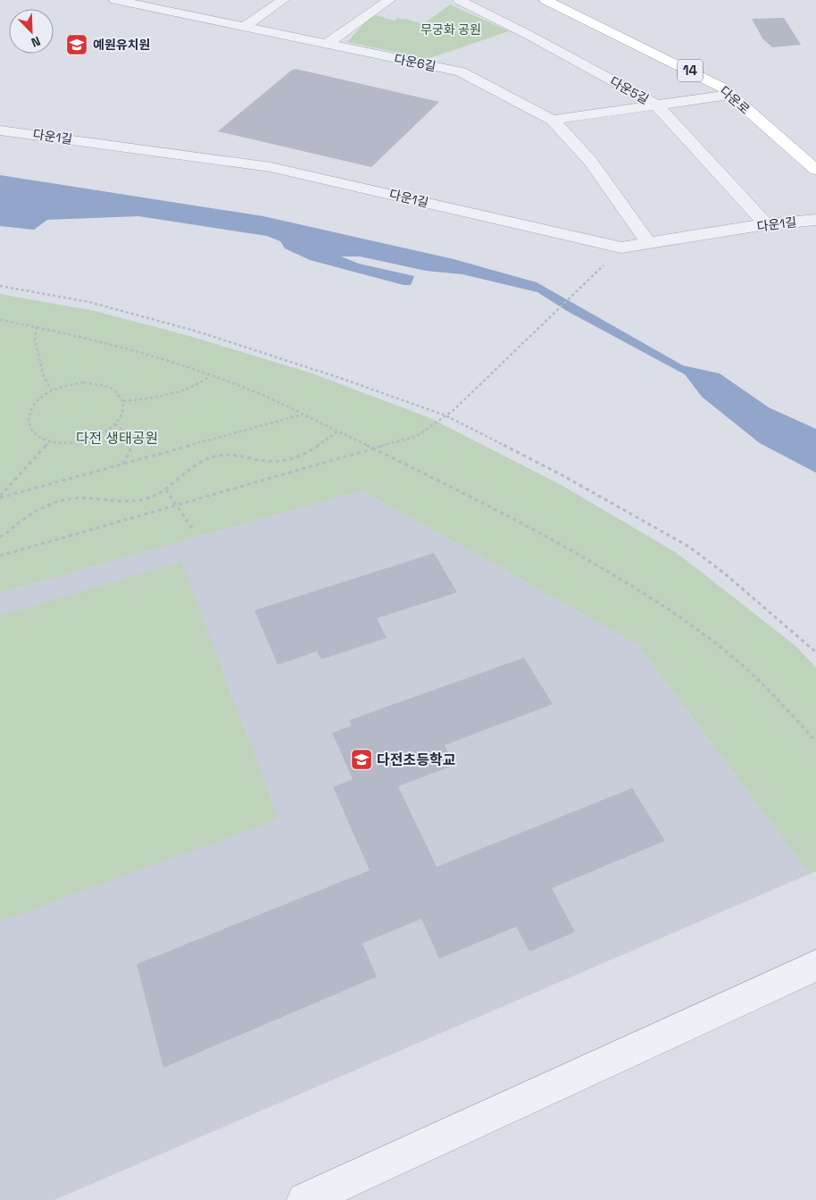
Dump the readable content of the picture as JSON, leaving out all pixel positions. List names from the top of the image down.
{
  "streets": {
    "main road": ["14", "다운로"],
    "street": ["다운6길", "다운5길", "다운1길"]
  },
  "crossings": [
    ["다운6길", "다운1길"],
    ["다운5길", "다운1길"]
  ],
  "parks": ["무궁화 공원", "다전 생태공원"],
  "places": {
    "school or university": ["예원유치원", "다전초등학교"]
  },
  "north": "bottom right"
}
